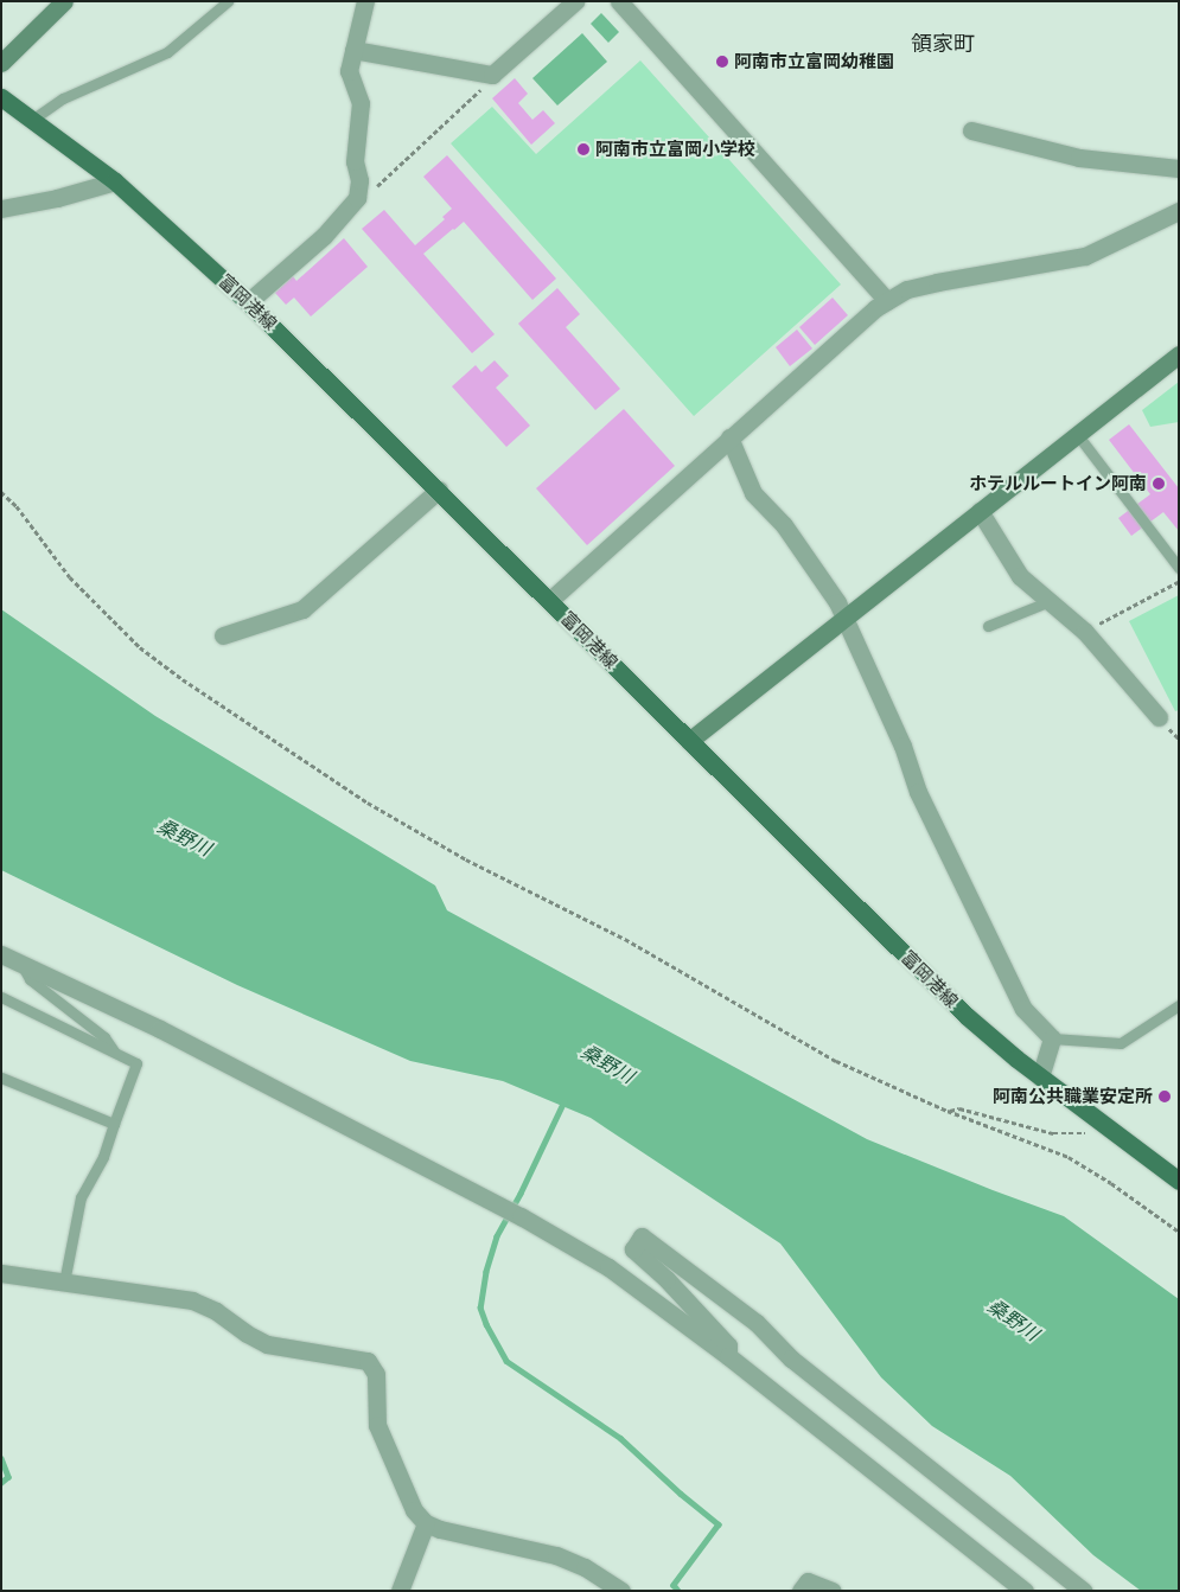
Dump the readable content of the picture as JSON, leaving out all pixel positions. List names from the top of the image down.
{
  "streets": {
    "main road": ["富岡港線"]
  },
  "districts": ["領家町"],
  "water": ["桑野川"],
  "places": [
    "阿南市立富岡幼稚園",
    "阿南市立富岡小学校",
    "ホテルルートイン阿南",
    "阿南公共職業安定所"
  ]
}
